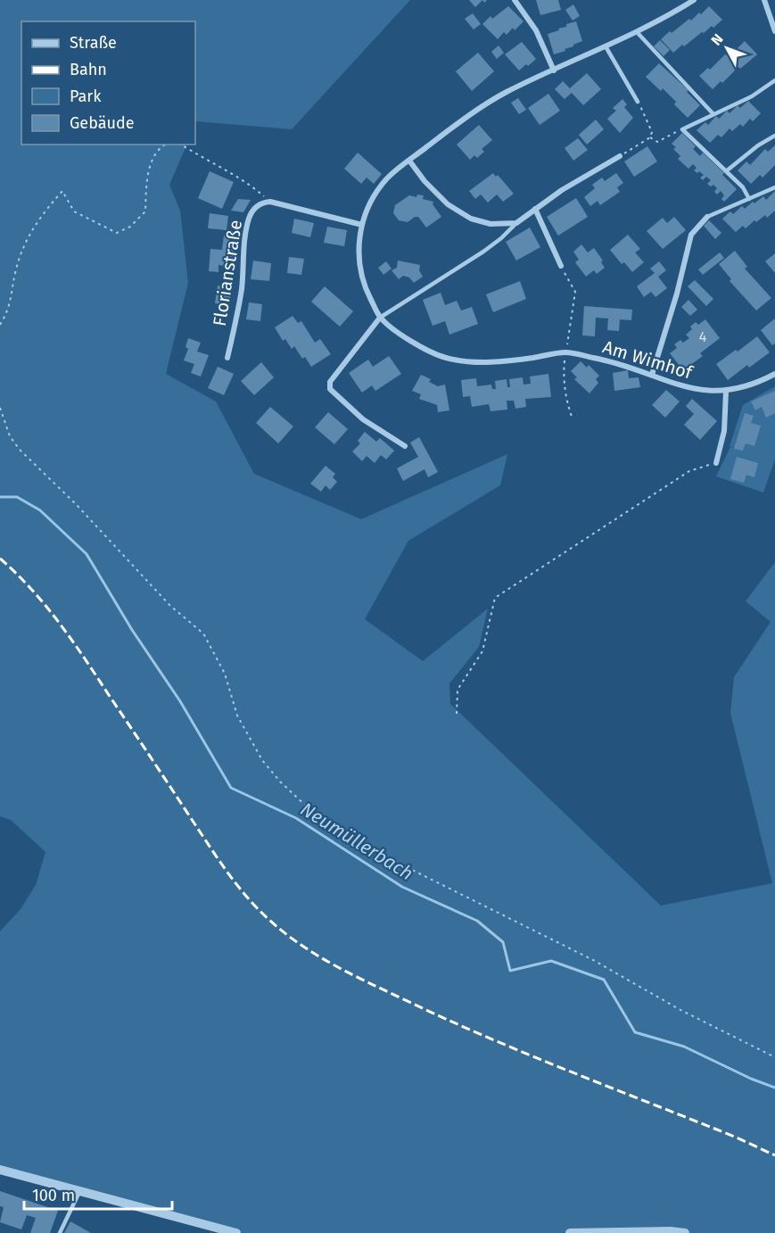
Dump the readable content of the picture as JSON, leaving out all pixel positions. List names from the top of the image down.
{
  "streets": {
    "street": ["Florianstraße", "Am Wimhof"]
  },
  "water": ["Neumüllerbach"],
  "house_numbers": ["4"],
  "legend": [
    "Straße",
    "Bahn",
    "Park",
    "Gebäude"
  ],
  "scale_bar": "100 m",
  "north": "top left"
}
